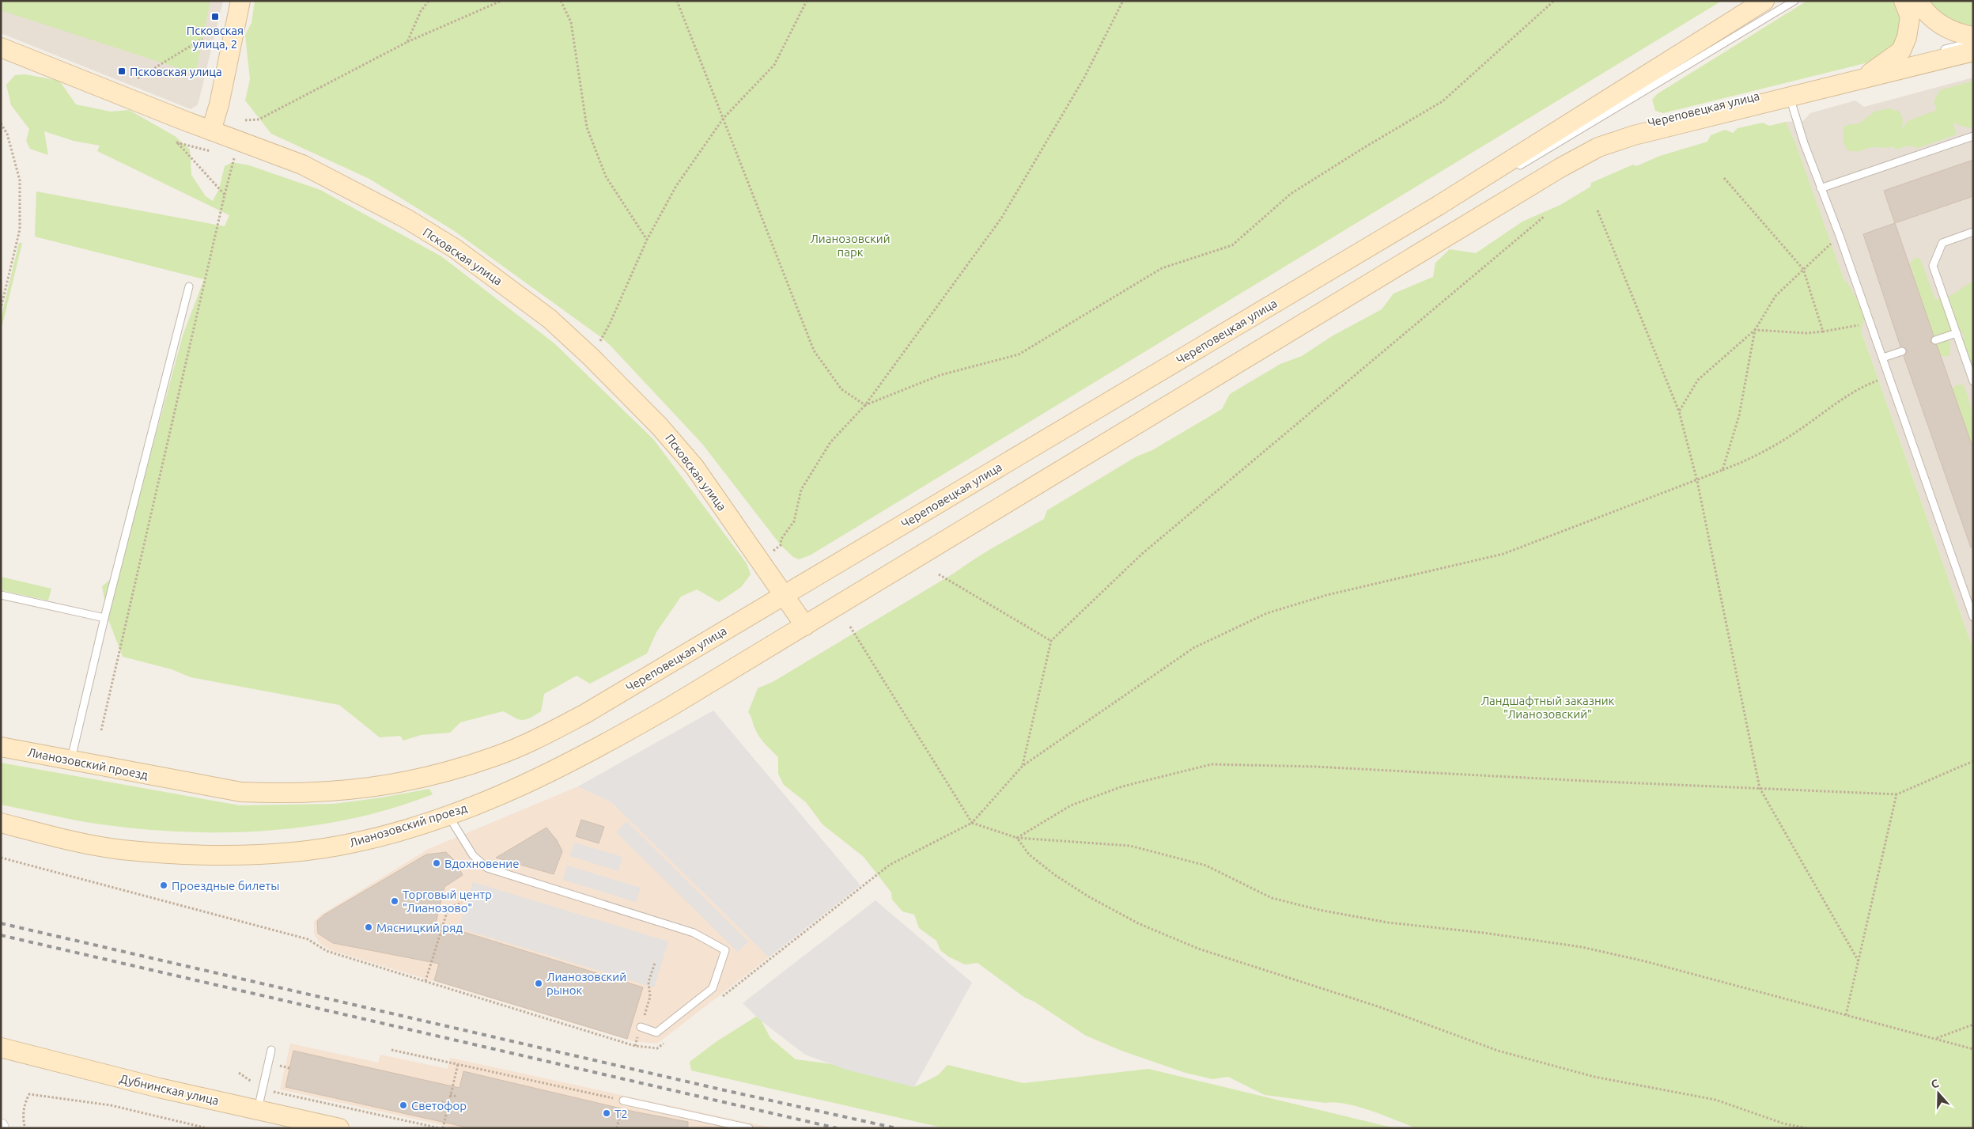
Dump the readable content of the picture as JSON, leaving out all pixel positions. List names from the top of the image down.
{
  "streets": {
    "main road": [
      "Череповецкая улица",
      "Псковская улица",
      "Лианозовский проезд",
      "Дубнинская улица"
    ]
  },
  "crossings": [
    ["Череповецкая улица", "Псковская улица"],
    ["Череповецкая улица", "Лианозовский проезд"]
  ],
  "parks": ["Лианозовский парк", "Ландшафтный заказник \"Лианозовский\""],
  "places": {
    "transit": ["Псковская улица, 2", "Псковская улица"],
    "other": [
      "Вдохновение",
      "Проездные билеты",
      "Торговый центр \"Лианозово\"",
      "Мясницкий ряд",
      "Лианозовский рынок",
      "Светофор",
      "T2"
    ]
  },
  "north": "top"
}
